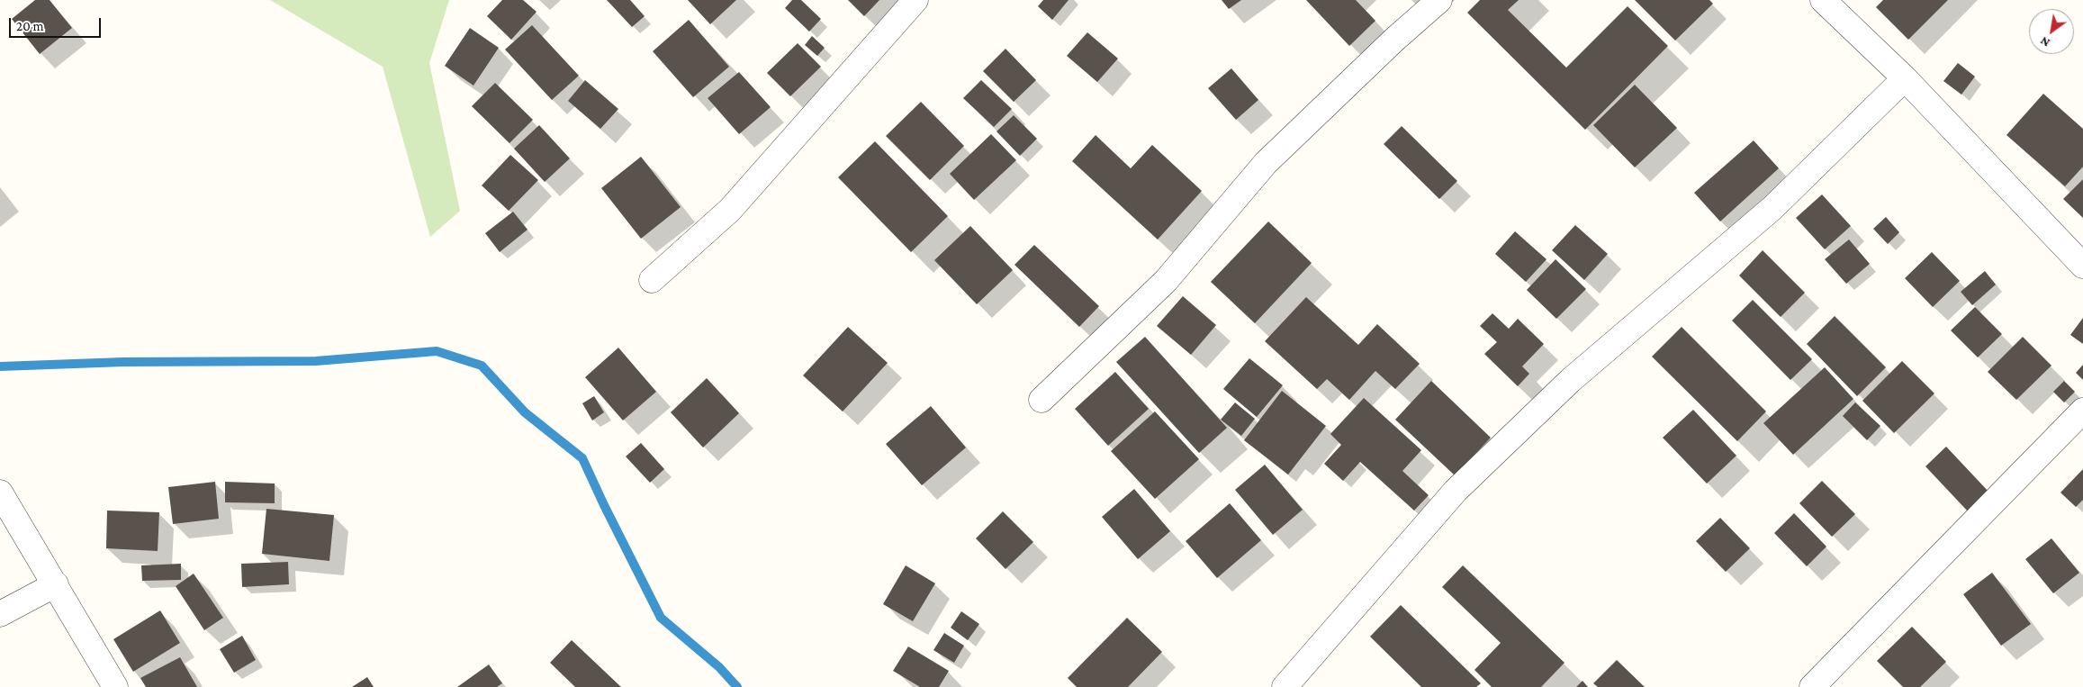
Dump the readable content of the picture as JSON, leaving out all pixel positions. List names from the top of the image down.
{
  "scale_bar": "20 m",
  "north": "bottom left"
}
